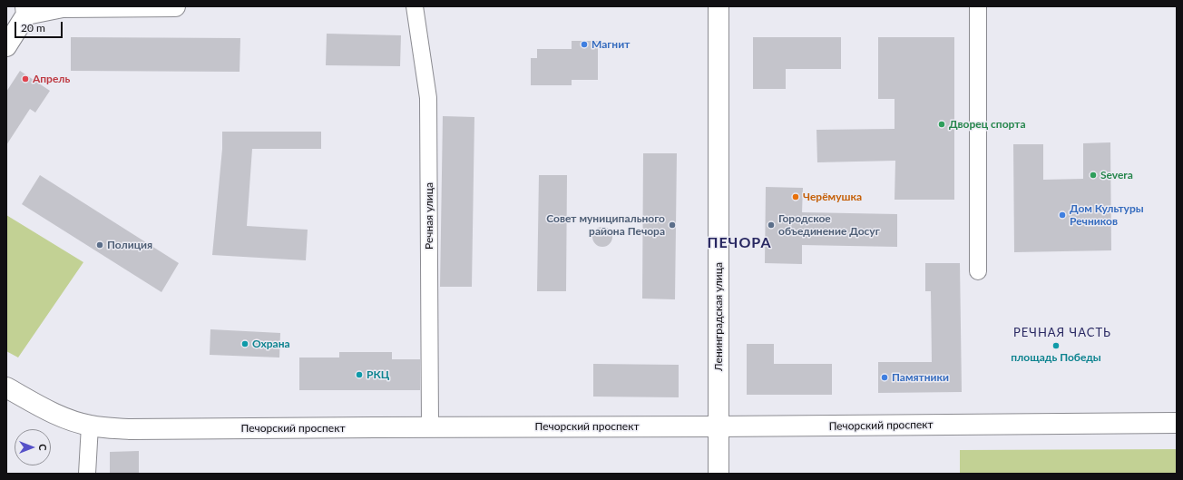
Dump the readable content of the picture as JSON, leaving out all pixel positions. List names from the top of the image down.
{
  "streets": {
    "main road": ["Ленинградская улица", "Печорский проспект"],
    "street": ["Речная улица"]
  },
  "crossings": [
    ["Речная улица", "Печорский проспект"],
    ["Ленинградская улица", "Печорский проспект"]
  ],
  "districts": ["ПЕЧОРА", "РЕЧНАЯ ЧАСТЬ"],
  "places": [
    "Магнит",
    "Апрель",
    "Дворец спорта",
    "Severa",
    "Черёмушка",
    "Дом Культуры Речников",
    "Совет муниципального района Печора",
    "Городское объединение Досуг",
    "Полиция",
    "Охрана",
    "площадь Победы",
    "РКЦ",
    "Памятники"
  ],
  "scale_bar": "20 m",
  "north": "right"
}
